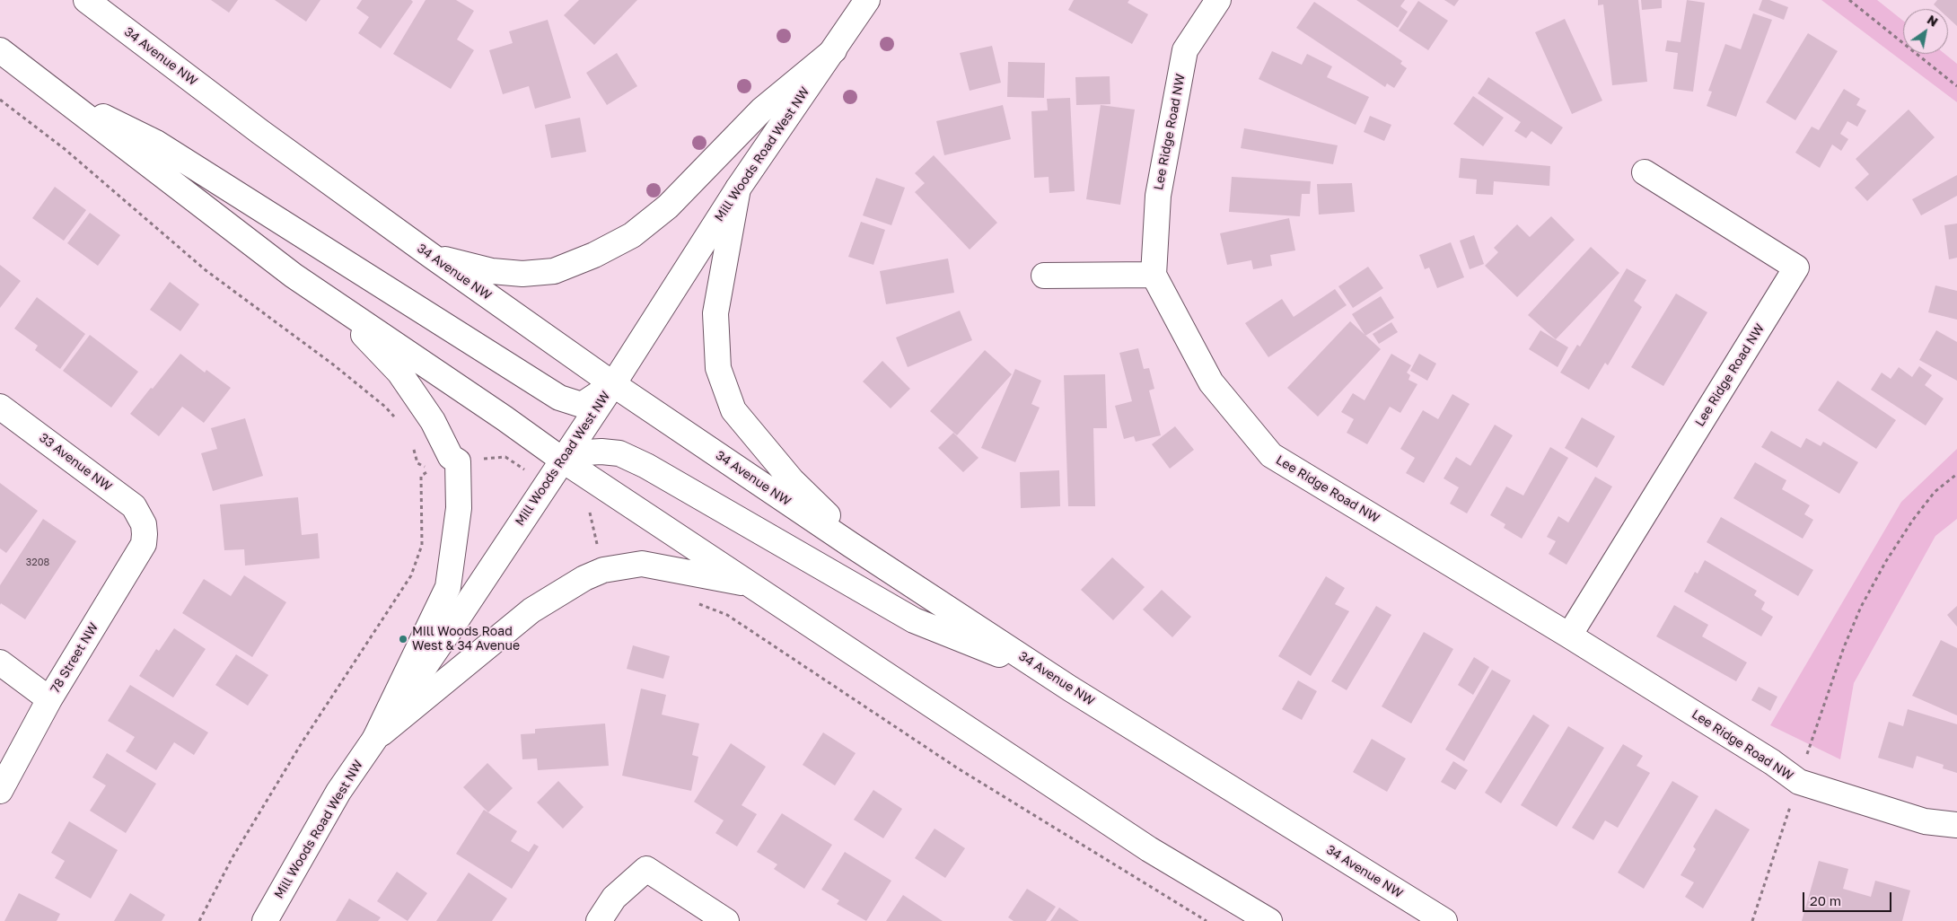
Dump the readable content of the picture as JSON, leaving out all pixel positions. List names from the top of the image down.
{
  "streets": {
    "main road": [
      "34 Avenue NW",
      "Lee Ridge Road NW",
      "Mill Woods Road West NW",
      "33 Avenue NW",
      "78 Street NW"
    ]
  },
  "crossings": [
    ["34 Avenue NW", "Mill Woods Road West NW"],
    ["33 Avenue NW", "78 Street NW"]
  ],
  "places": ["Mill Woods Road West & 34 Avenue"],
  "house_numbers": ["3208"],
  "scale_bar": "20 m",
  "north": "top right"
}
